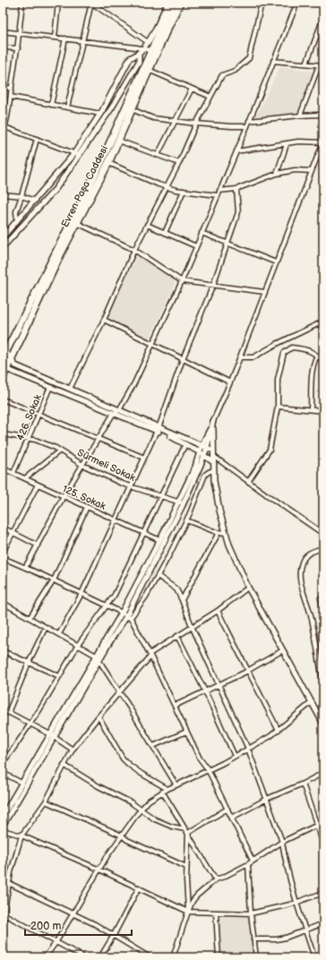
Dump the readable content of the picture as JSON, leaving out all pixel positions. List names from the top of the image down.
{
  "streets": {
    "highway": ["Evren Paşa Caddesi"],
    "street": ["426. Sokak", "Sürmeli Sokak", "125. Sokak"]
  },
  "crossings": [
    ["426. Sokak", "Sürmeli Sokak"],
    ["426. Sokak", "125. Sokak"]
  ],
  "scale_bar": "200 m"
}
